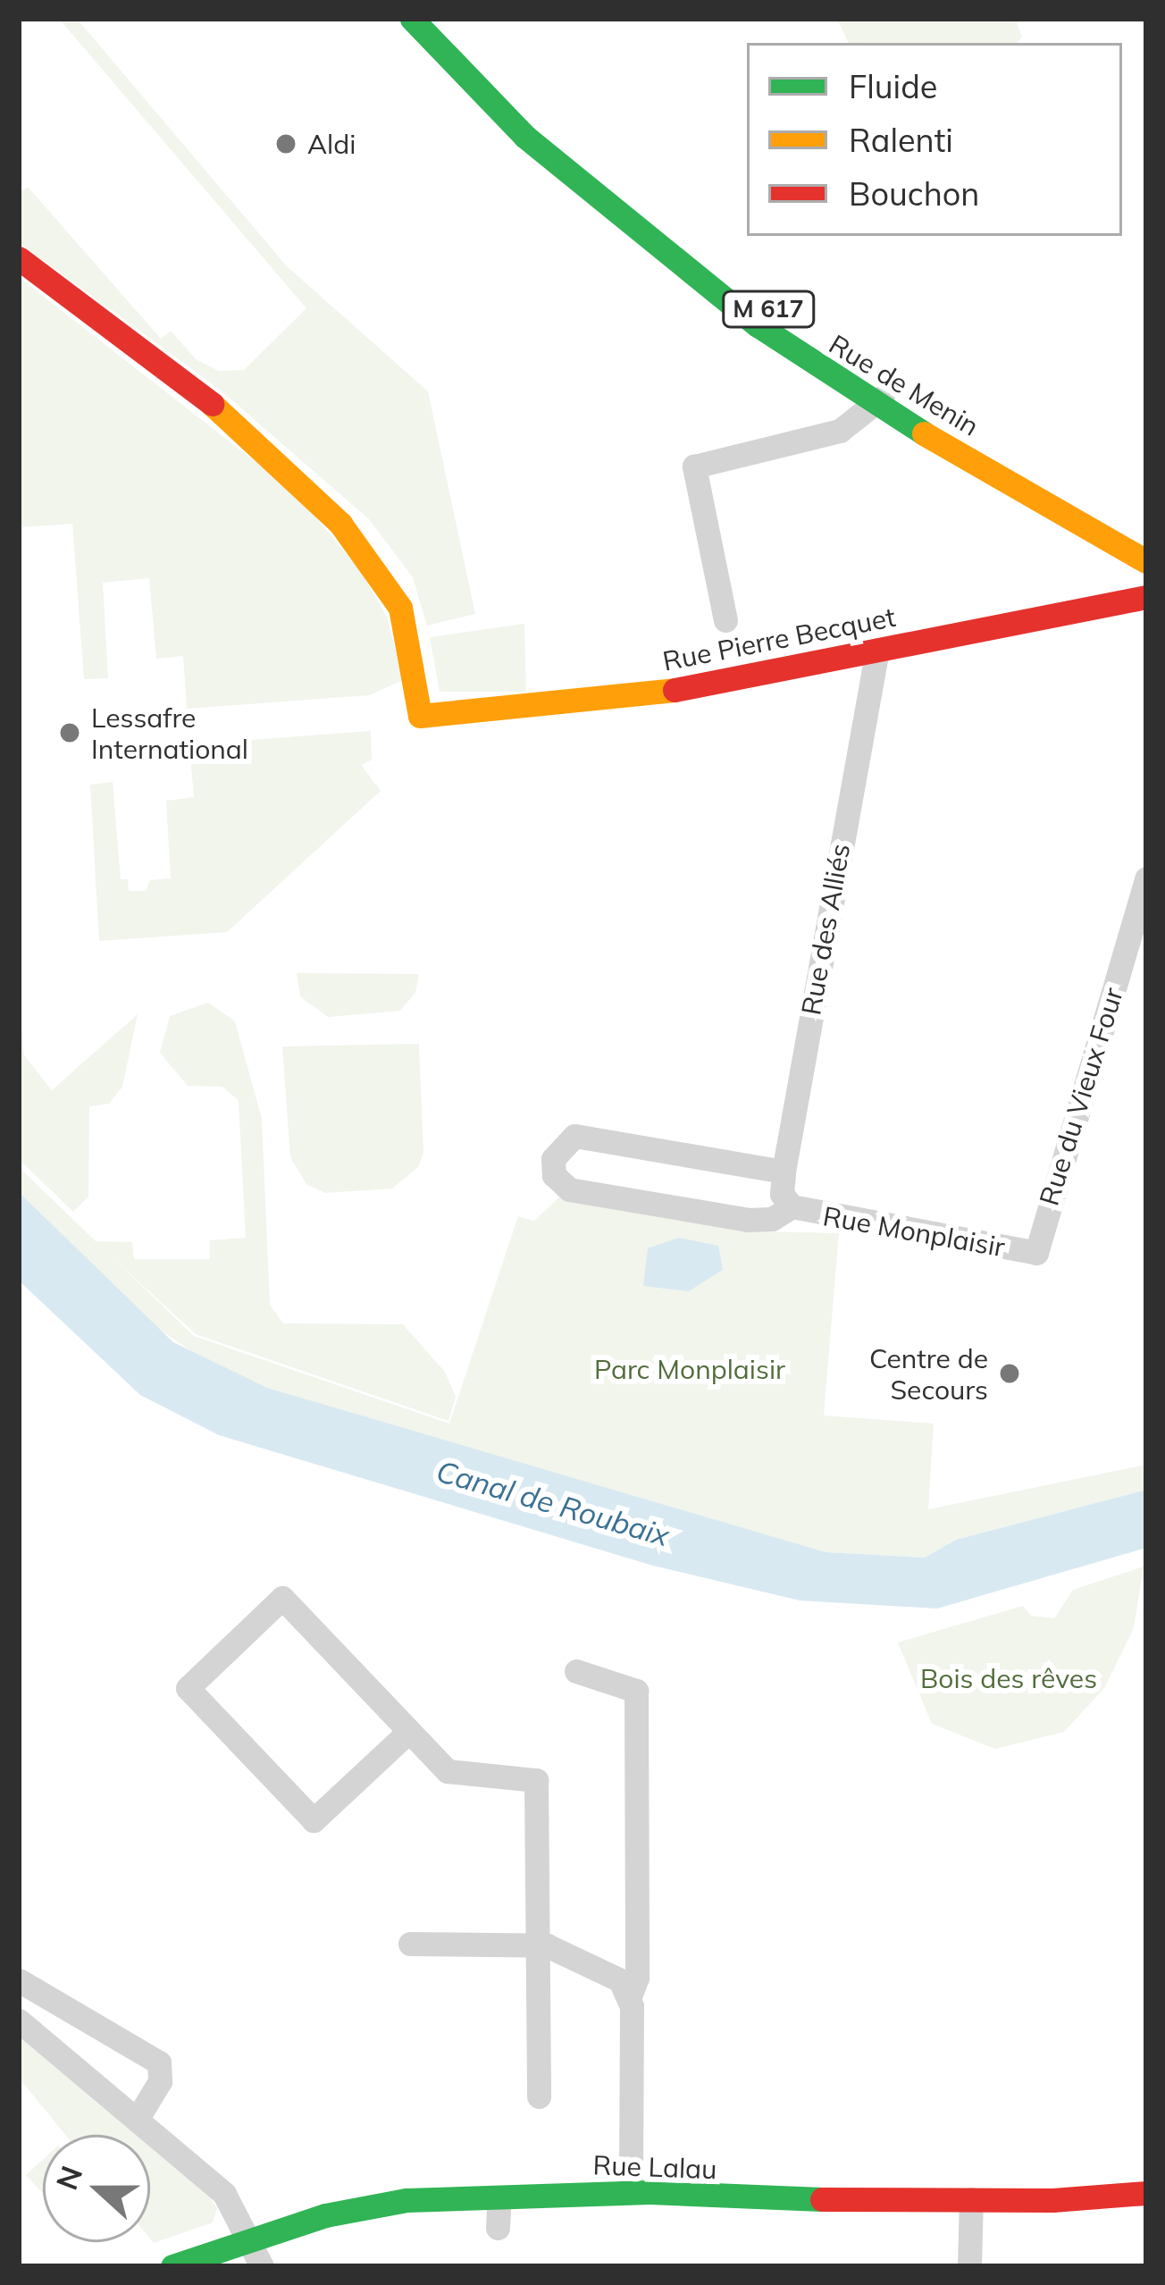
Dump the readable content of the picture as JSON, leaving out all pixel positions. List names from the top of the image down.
{
  "streets": {
    "main road": [
      "M 617",
      "Rue de Menin",
      "Rue Pierre Becquet",
      "Rue Lalau"
    ],
    "street": ["Rue des Alliés", "Rue du Vieux Four", "Rue Monplaisir"]
  },
  "crossings": [
    ["Rue Pierre Becquet", "Rue des Alliés"],
    ["Rue des Alliés", "Rue Monplaisir"],
    ["Rue du Vieux Four", "Rue Monplaisir"]
  ],
  "water": ["Canal de Roubaix"],
  "parks": ["Parc Monplaisir", "Bois des rêves"],
  "places": ["Aldi", "Lessafre International", "Centre de Secours"],
  "legend": ["Fluide", "Ralenti", "Bouchon"],
  "north": "left"
}
